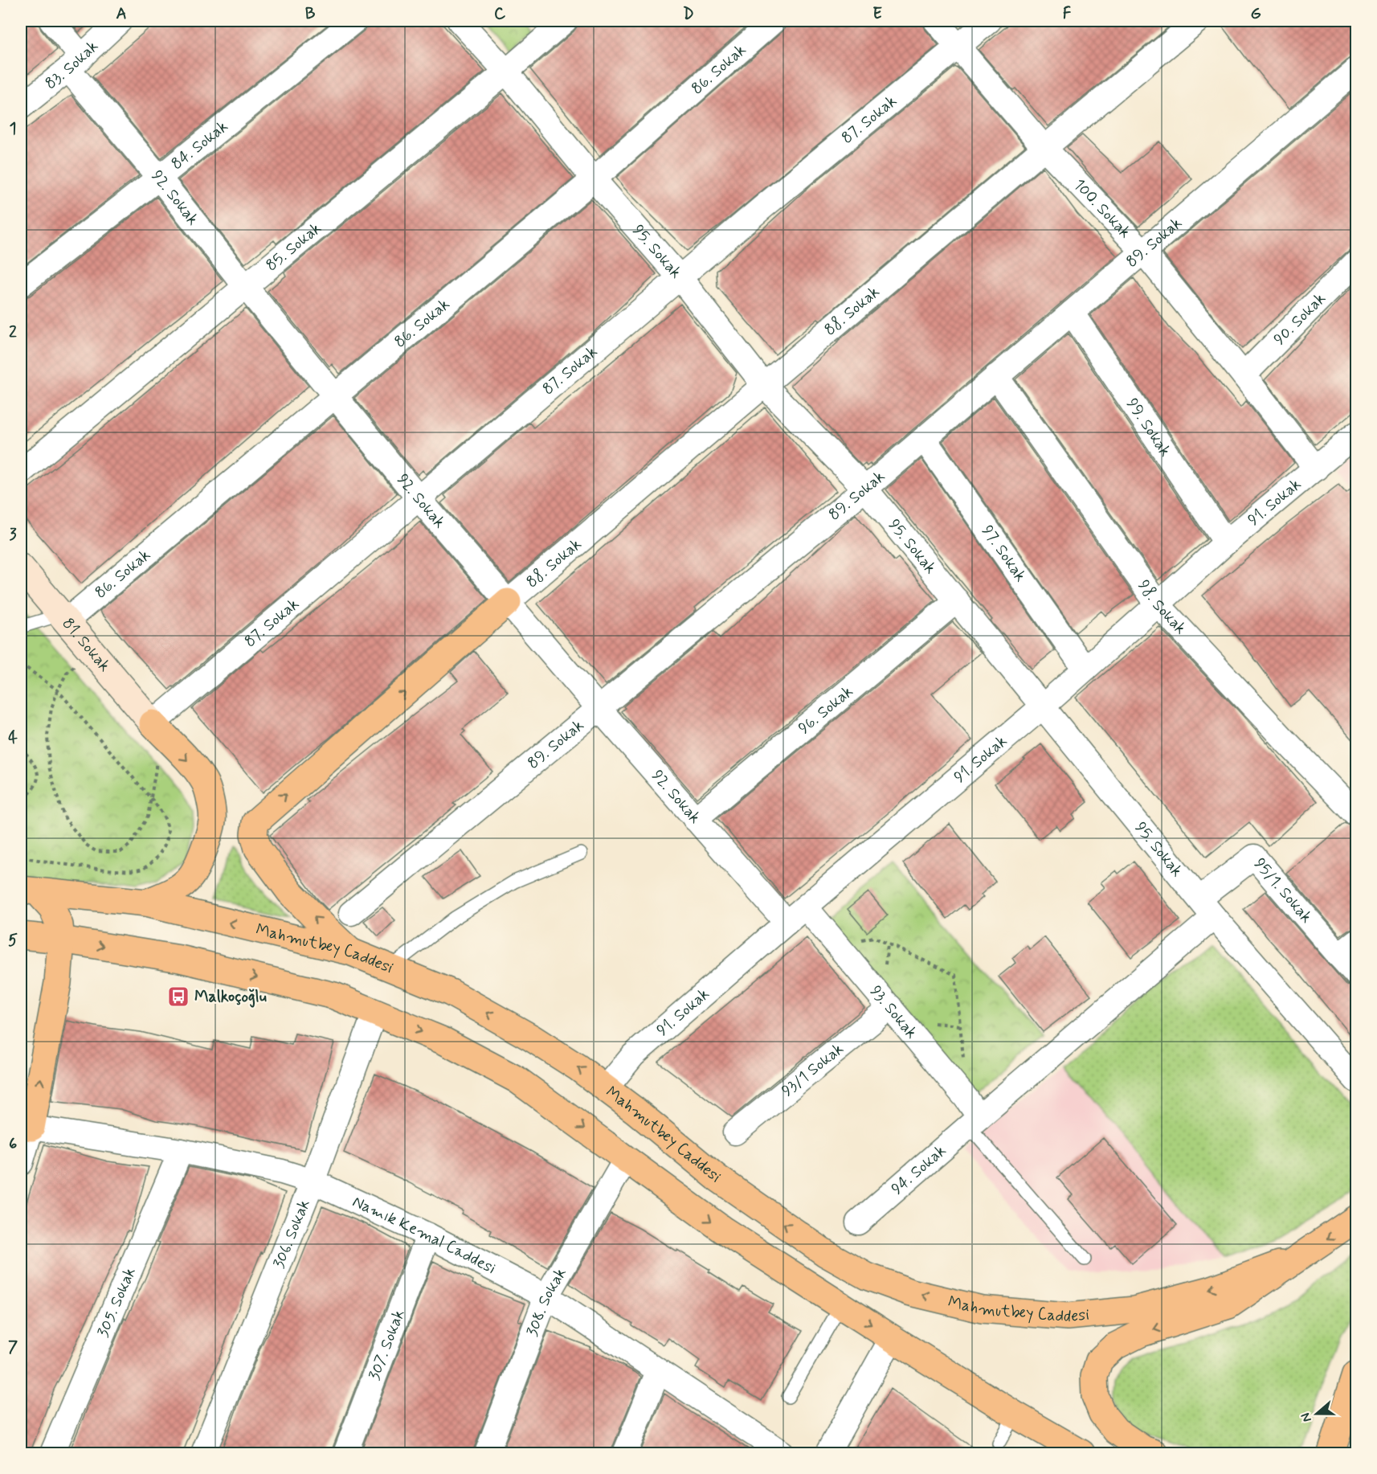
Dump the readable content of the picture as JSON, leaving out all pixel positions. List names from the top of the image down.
{
  "streets": {
    "main road": ["Mahmutbey Caddesi"],
    "street": [
      "83. Sokak",
      "86. Sokak",
      "87. Sokak",
      "84. Sokak",
      "92. Sokak",
      "100. Sokak",
      "89. Sokak",
      "85. Sokak",
      "95. Sokak",
      "88. Sokak",
      "90. Sokak",
      "99. Sokak",
      "91. Sokak",
      "97. Sokak",
      "98. Sokak",
      "81. Sokak",
      "96. Sokak",
      "95/1. Sokak",
      "93. Sokak",
      "93/1 Sokak",
      "94. Sokak",
      "306. Sokak",
      "Namık Kemal Caddesi",
      "305. Sokak",
      "308. Sokak",
      "307. Sokak"
    ]
  },
  "crossings": [
    ["83. Sokak", "92. Sokak"],
    ["86. Sokak", "92. Sokak"],
    ["86. Sokak", "95. Sokak"],
    ["86. Sokak", "81. Sokak"],
    ["87. Sokak", "92. Sokak"],
    ["87. Sokak", "100. Sokak"],
    ["87. Sokak", "95. Sokak"],
    ["87. Sokak", "81. Sokak"],
    ["84. Sokak", "92. Sokak"],
    ["92. Sokak", "89. Sokak"],
    ["92. Sokak", "85. Sokak"],
    ["92. Sokak", "88. Sokak"],
    ["92. Sokak", "91. Sokak"],
    ["92. Sokak", "96. Sokak"],
    ["100. Sokak", "89. Sokak"],
    ["100. Sokak", "88. Sokak"],
    ["100. Sokak", "90. Sokak"],
    ["100. Sokak", "91. Sokak"],
    ["89. Sokak", "95. Sokak"],
    ["89. Sokak", "99. Sokak"],
    ["89. Sokak", "97. Sokak"],
    ["89. Sokak", "98. Sokak"],
    ["85. Sokak", "95. Sokak"],
    ["95. Sokak", "88. Sokak"],
    ["95. Sokak", "91. Sokak"],
    ["95. Sokak", "96. Sokak"],
    ["95. Sokak", "95/1. Sokak"],
    ["95. Sokak", "94. Sokak"],
    ["99. Sokak", "91. Sokak"],
    ["91. Sokak", "97. Sokak"],
    ["91. Sokak", "98. Sokak"],
    ["91. Sokak", "Mahmutbey Caddesi"],
    ["91. Sokak", "93. Sokak"],
    ["93. Sokak", "93/1 Sokak"],
    ["93. Sokak", "94. Sokak"],
    ["306. Sokak", "Namık Kemal Caddesi"],
    ["Namık Kemal Caddesi", "305. Sokak"],
    ["Namık Kemal Caddesi", "308. Sokak"],
    ["Namık Kemal Caddesi", "307. Sokak"]
  ],
  "places": {
    "bus stop": ["Malkoçoğlu"]
  },
  "north": "left",
  "grid": {
    "columns": [
      "A",
      "B",
      "C",
      "D",
      "E",
      "F",
      "G"
    ],
    "rows": [
      "1",
      "2",
      "3",
      "4",
      "5",
      "6",
      "7"
    ]
  }
}
